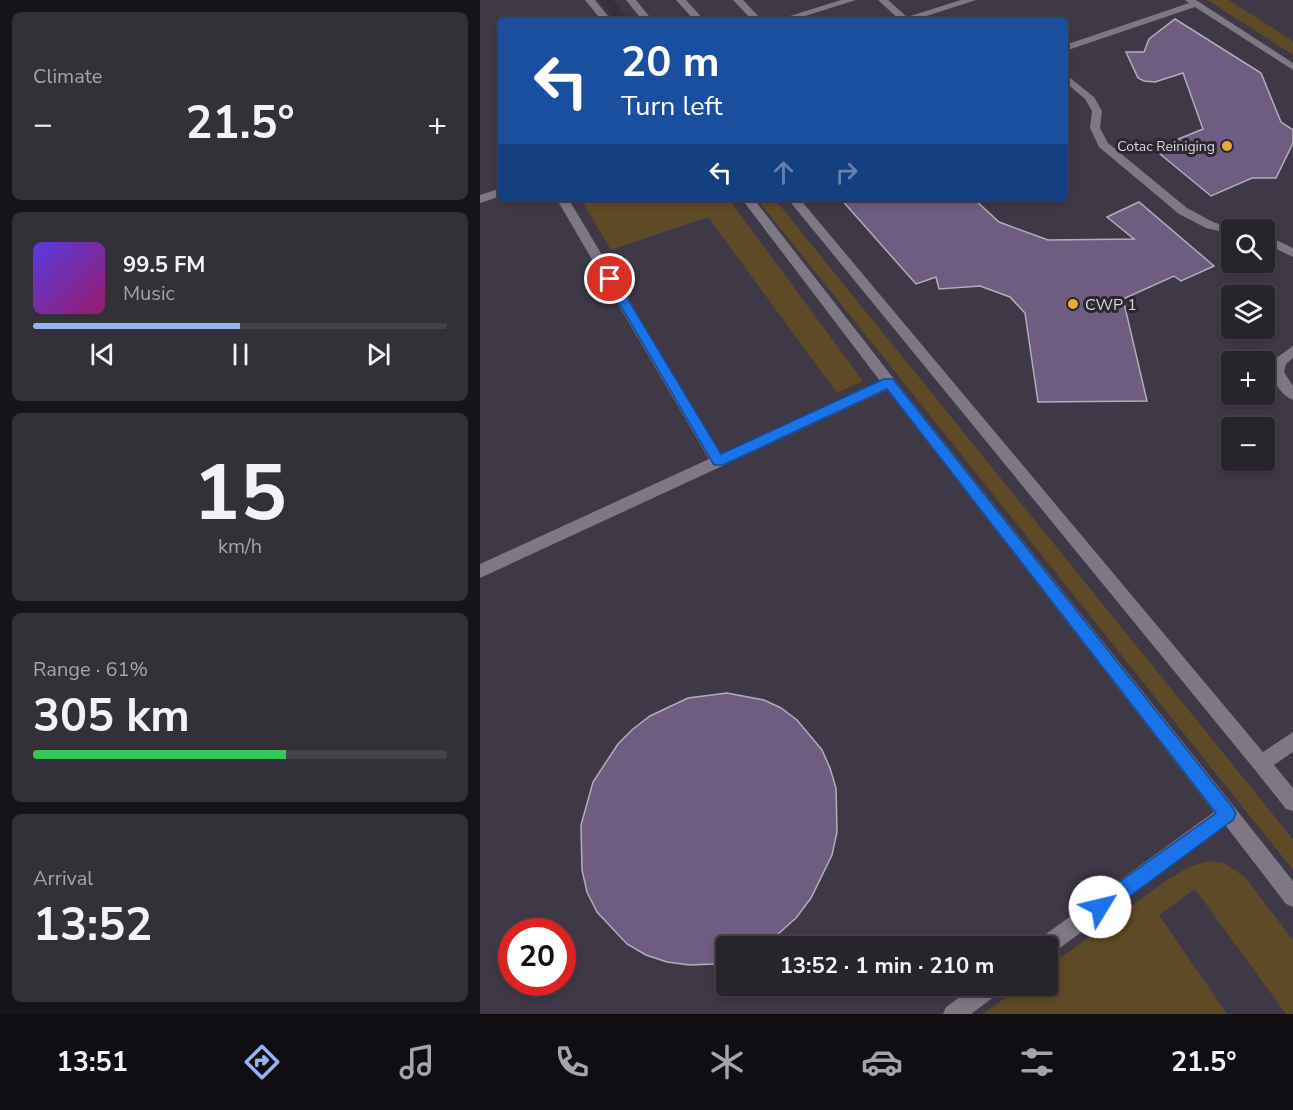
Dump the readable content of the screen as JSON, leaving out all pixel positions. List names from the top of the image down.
{
  "places": ["Cotac Reiniging", "CWP 1"],
  "page": {
    "tile": [
      "Climate",
      ["15", "km/h"],
      ["Range · 61%", "305 km"],
      ["Arrival", "13:52"]
    ],
    "turn": ["20 m", "Turn left"],
    "heat": ["−", "21.5°", "+"],
    "map_buttons": ["+", "−"],
    "song": ["99.5 FM", "Music"],
    "limit": "20",
    "trip": "13:52 · 1 min · 210 m",
    "tabs": ["13:51", "21.5°"]
  }
}
